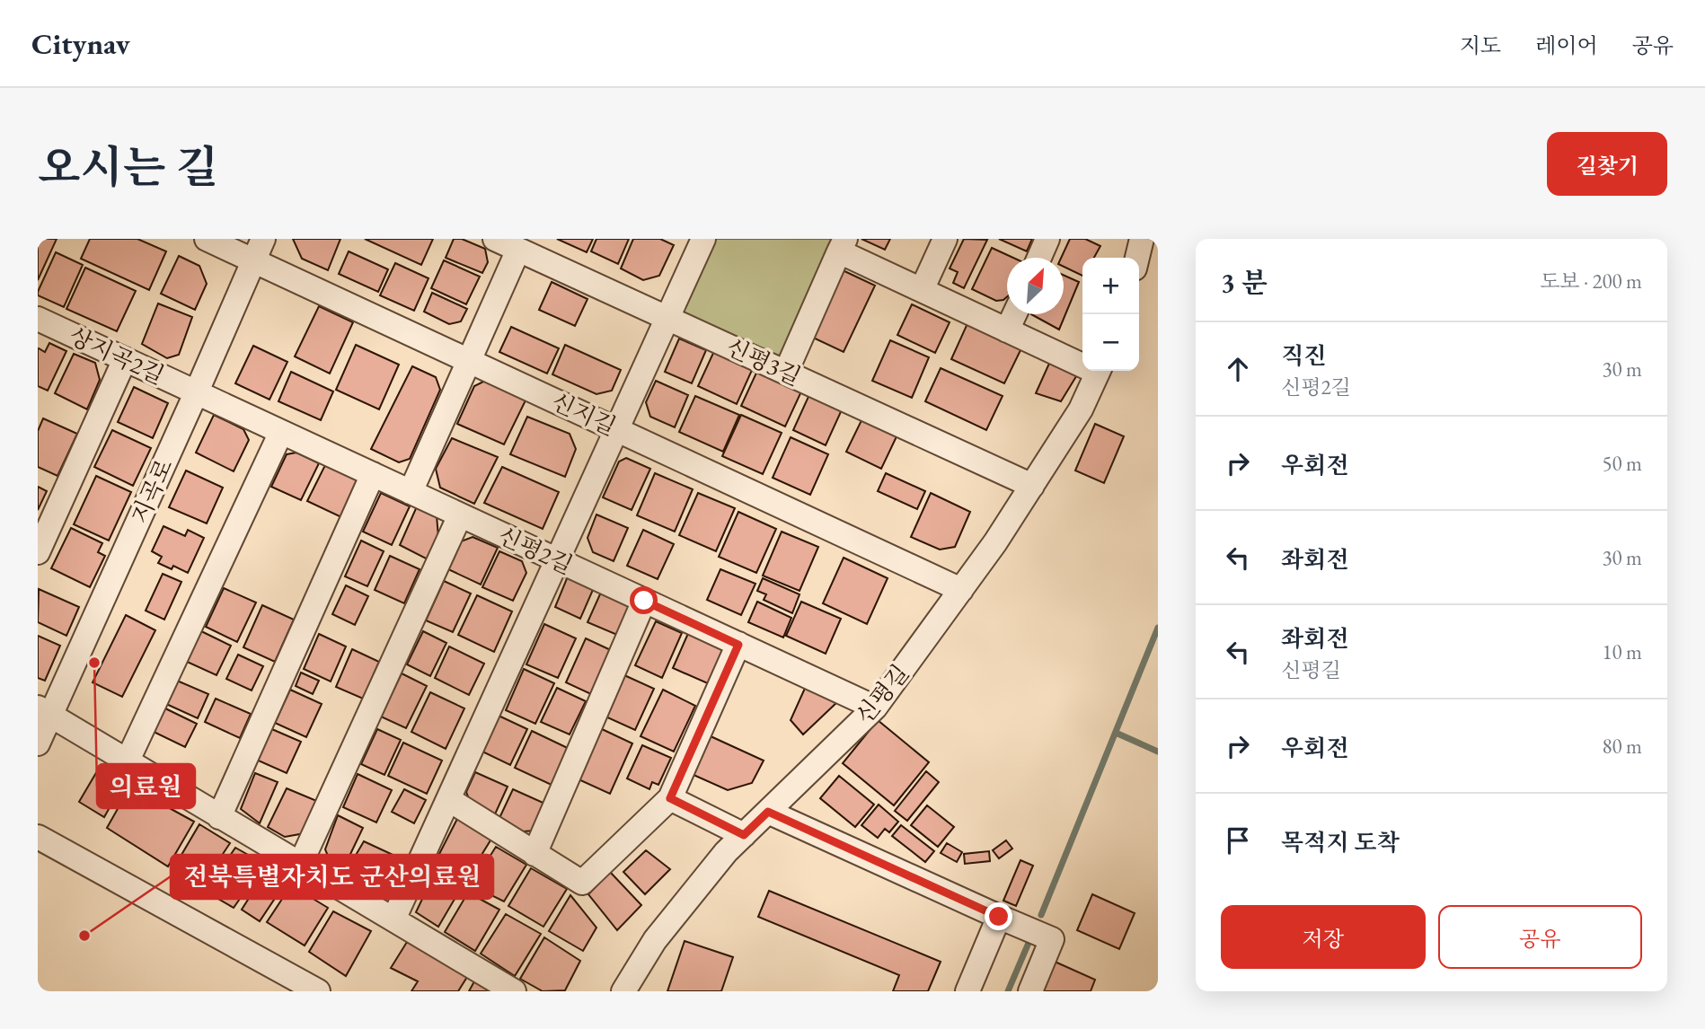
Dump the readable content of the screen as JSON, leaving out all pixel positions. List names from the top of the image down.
{
  "streets": {
    "street": [
      "상지곡2길",
      "신평3길",
      "신지길",
      "지곡로",
      "신평2길",
      "신평길"
    ]
  },
  "crossings": [
    ["상지곡2길", "지곡로"],
    ["상지곡2길", "신평2길"],
    ["신평3길", "신평길"],
    ["신지길", "지곡로"],
    ["신지길", "신평길"],
    ["지곡로", "신평2길"],
    ["신평2길", "신평길"]
  ],
  "places": ["의료원", "전북특별자치도 군산의료원"],
  "north": "top right",
  "page": {
    "header": "Citynav",
    "nav": ["지도", "레이어", "공유"],
    "title": "오시는 길",
    "buttons": [
      "길찾기",
      ["저장", "공유"]
    ],
    "heading": ["3 분", "도보 · 200 m"],
    "map_buttons": ["+", "−"],
    "list": [
      ["직진", "신평2길", "30 m"],
      ["우회전", "50 m"],
      ["좌회전", "30 m"],
      ["좌회전", "신평길", "10 m"],
      ["우회전", "80 m"],
      "목적지 도착"
    ]
  }
}
